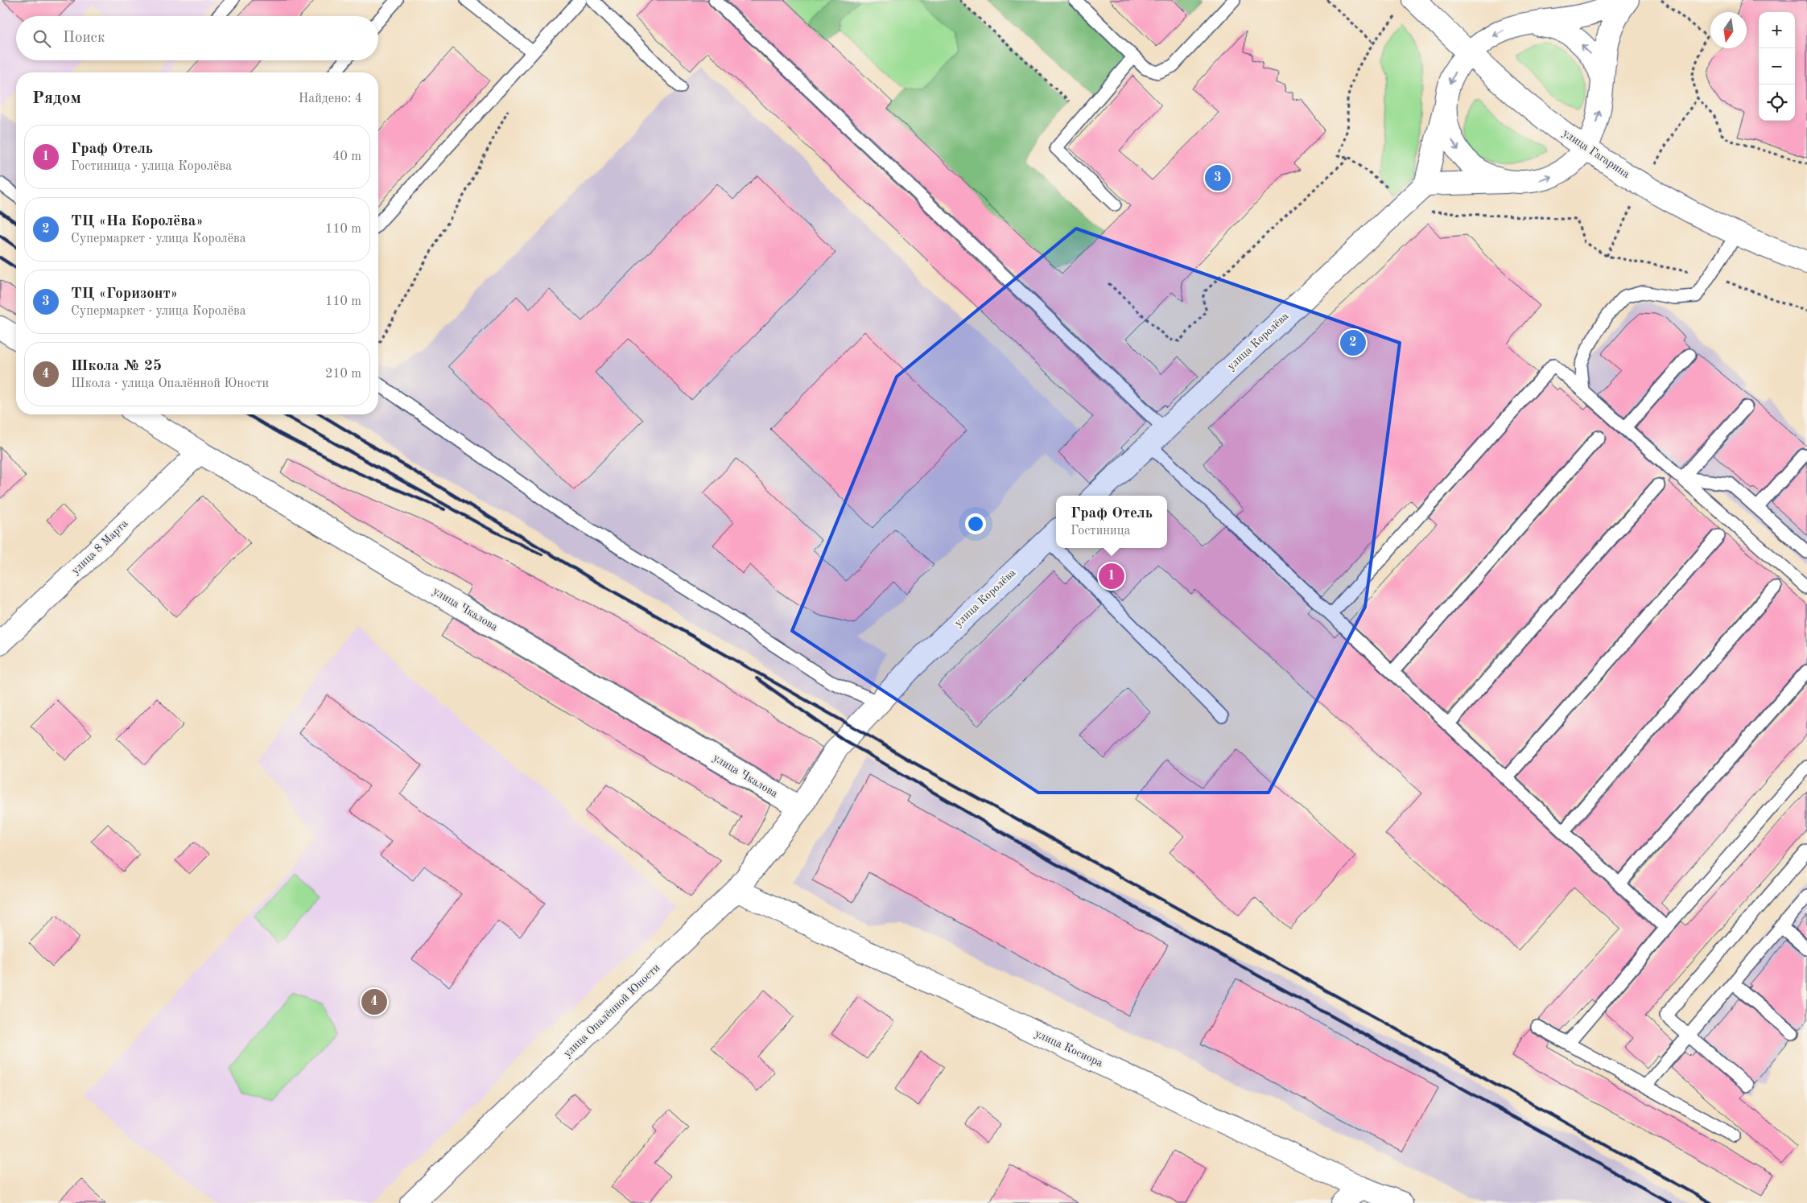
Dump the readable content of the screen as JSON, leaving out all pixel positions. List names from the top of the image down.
{
  "streets": {
    "street": [
      "улица Гагарина",
      "улица Королёва",
      "улица 8 Марта",
      "улица Чкалова",
      "улица Опалённой Юности",
      "улица Косиора"
    ]
  },
  "crossings": [
    ["улица Королёва", "улица Опалённой Юности"],
    ["улица 8 Марта", "улица Чкалова"],
    ["улица Чкалова", "улица Опалённой Юности"],
    ["улица Опалённой Юности", "улица Косиора"]
  ],
  "north": "bottom",
  "page": {
    "map_buttons": ["+", "−"],
    "search": "Поиск",
    "heading": ["Рядом", "Найдено: 4"],
    "list": [
      {
        "mark": "1",
        "name": "Граф Отель",
        "note": "Гостиница · улица Королёва",
        "value": "40 m"
      },
      {
        "mark": "2",
        "name": "ТЦ «На Королёва»",
        "note": "Супермаркет · улица Королёва",
        "value": "110 m"
      },
      {
        "mark": "3",
        "name": "ТЦ «Горизонт»",
        "note": "Супермаркет · улица Королёва",
        "value": "110 m"
      },
      {
        "mark": "4",
        "name": "Школа № 25",
        "note": "Школа · улица Опалённой Юности",
        "value": "210 m"
      }
    ],
    "pins": [
      "3",
      "2",
      "1",
      "4"
    ],
    "popup": ["Граф Отель", "Гостиница"]
  }
}
